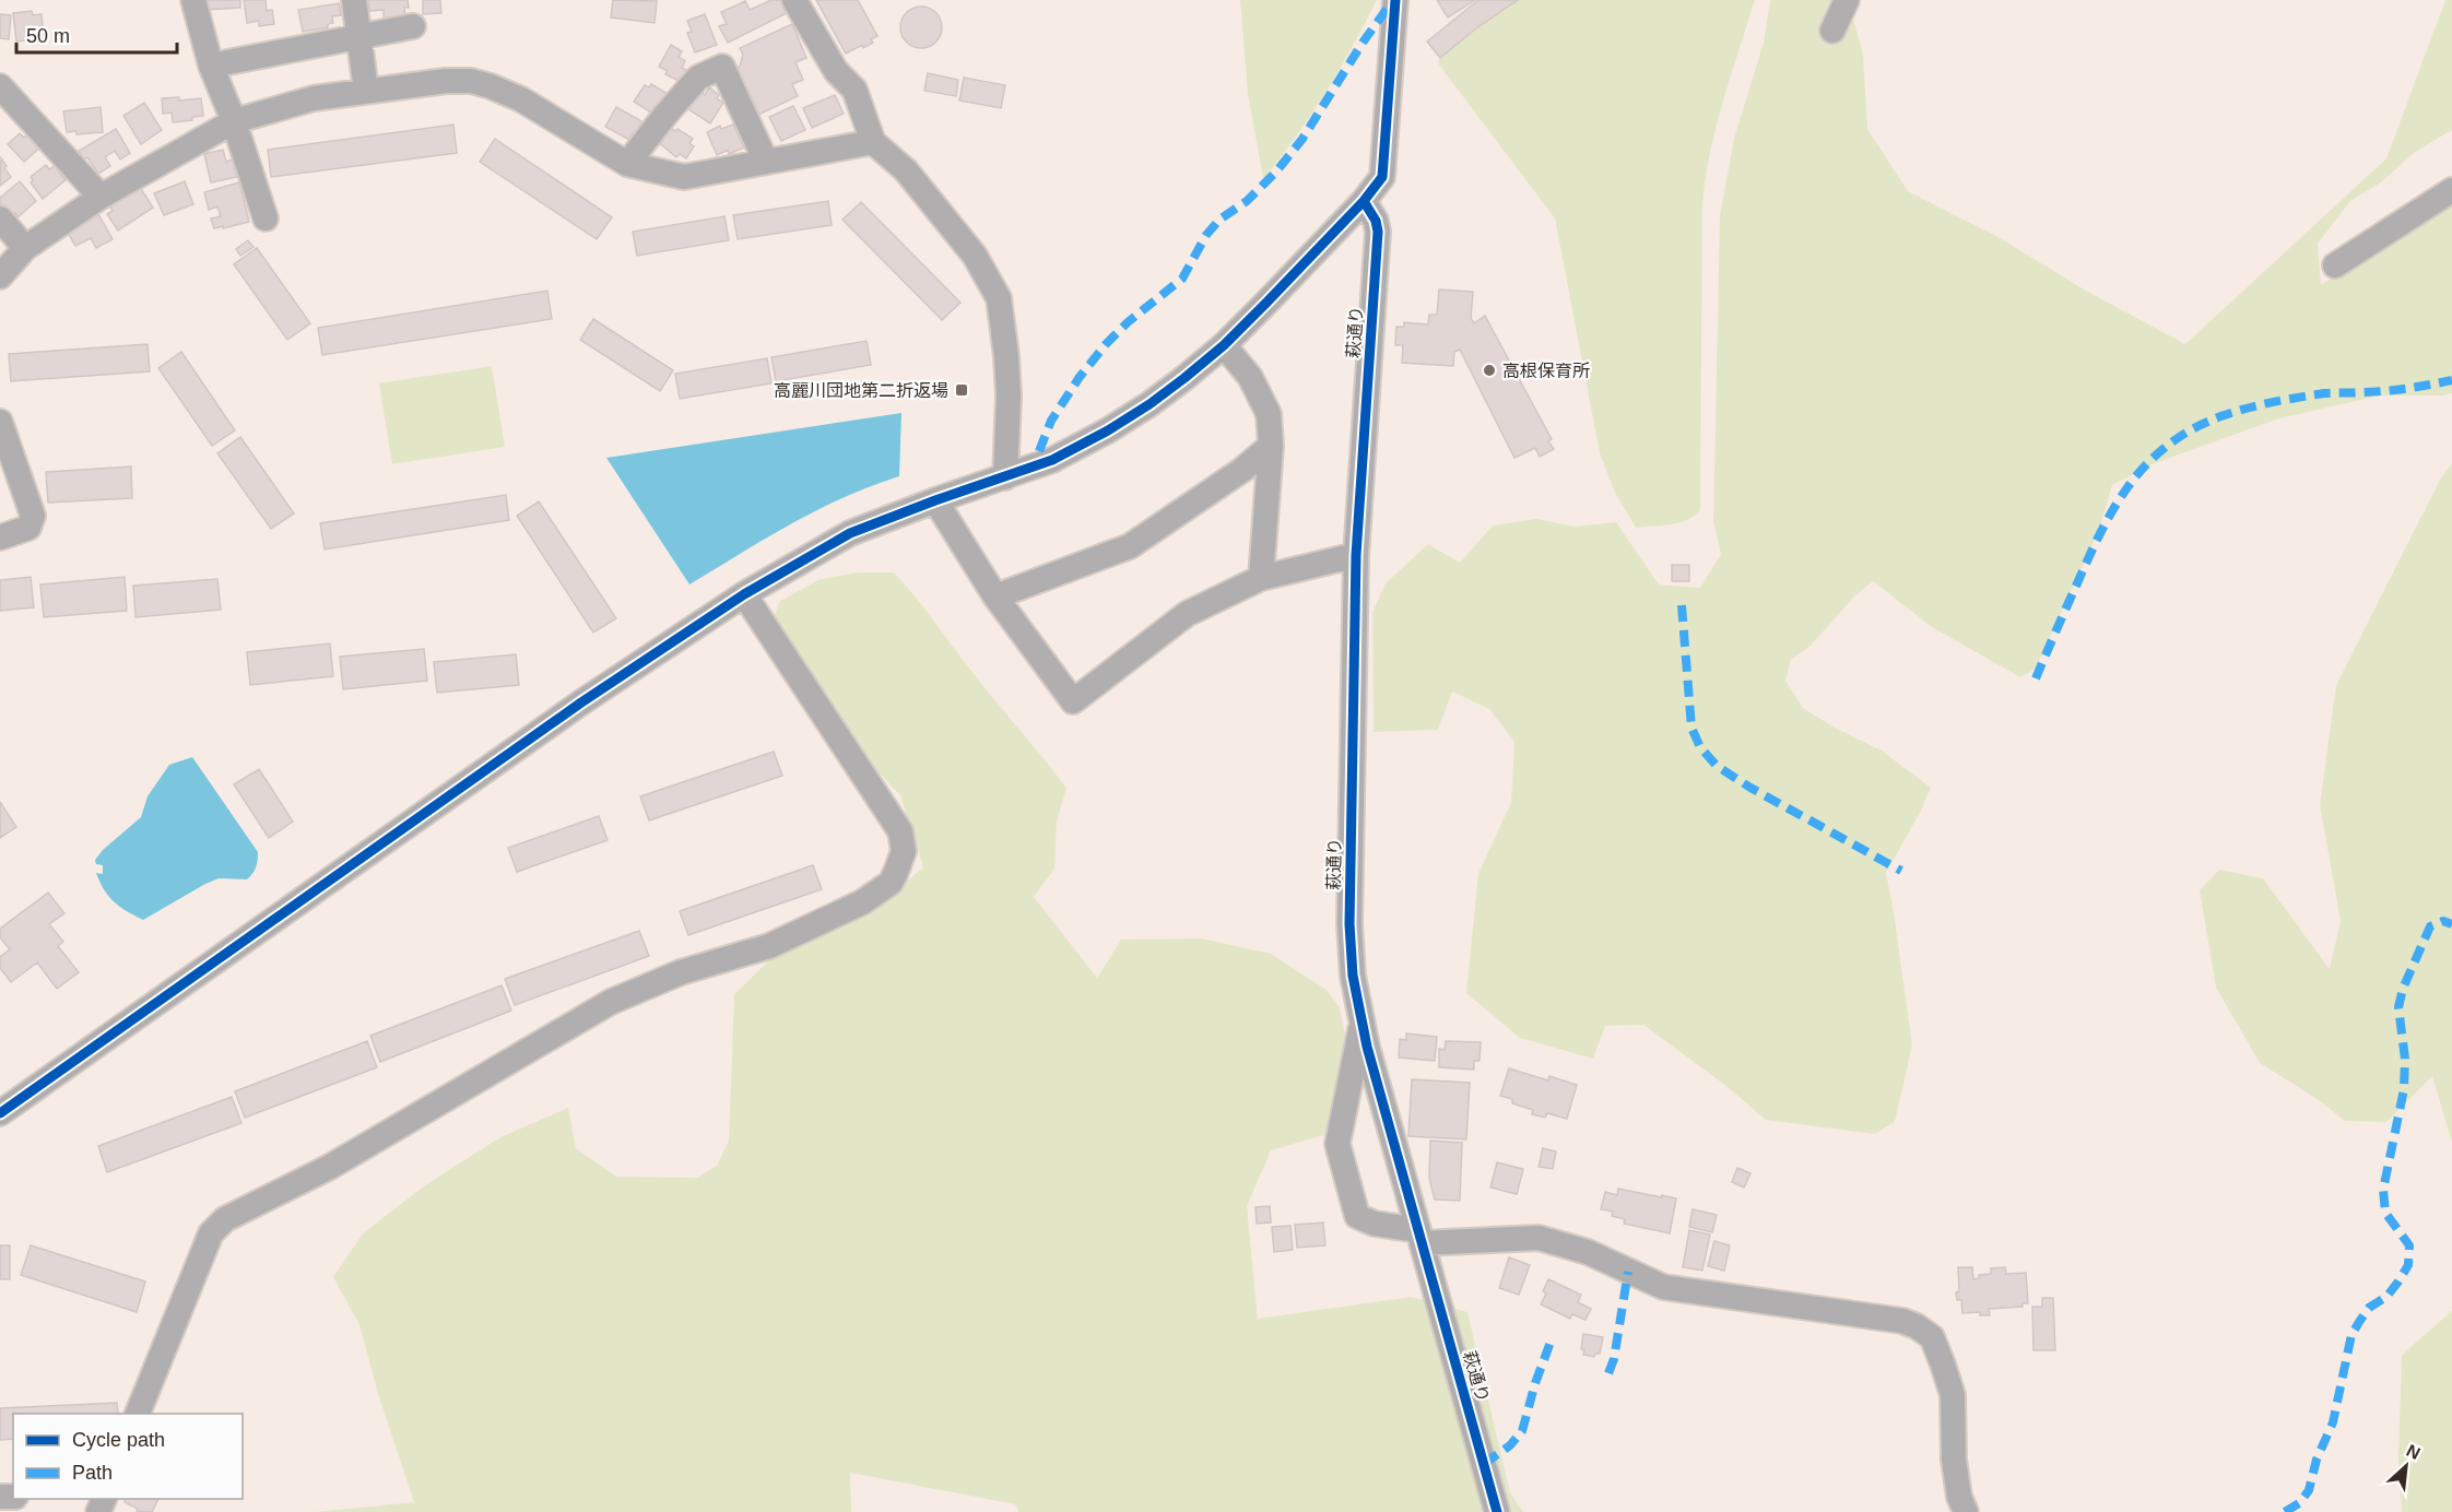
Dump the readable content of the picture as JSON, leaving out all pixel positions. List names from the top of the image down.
{
  "streets": {
    "street": ["萩通り"]
  },
  "places": {
    "other": ["高根保育所"],
    "transit": ["高麗川団地第二折返場"]
  },
  "legend": ["Cycle path", "Path"],
  "scale_bar": "50 m",
  "north": "top right"
}
